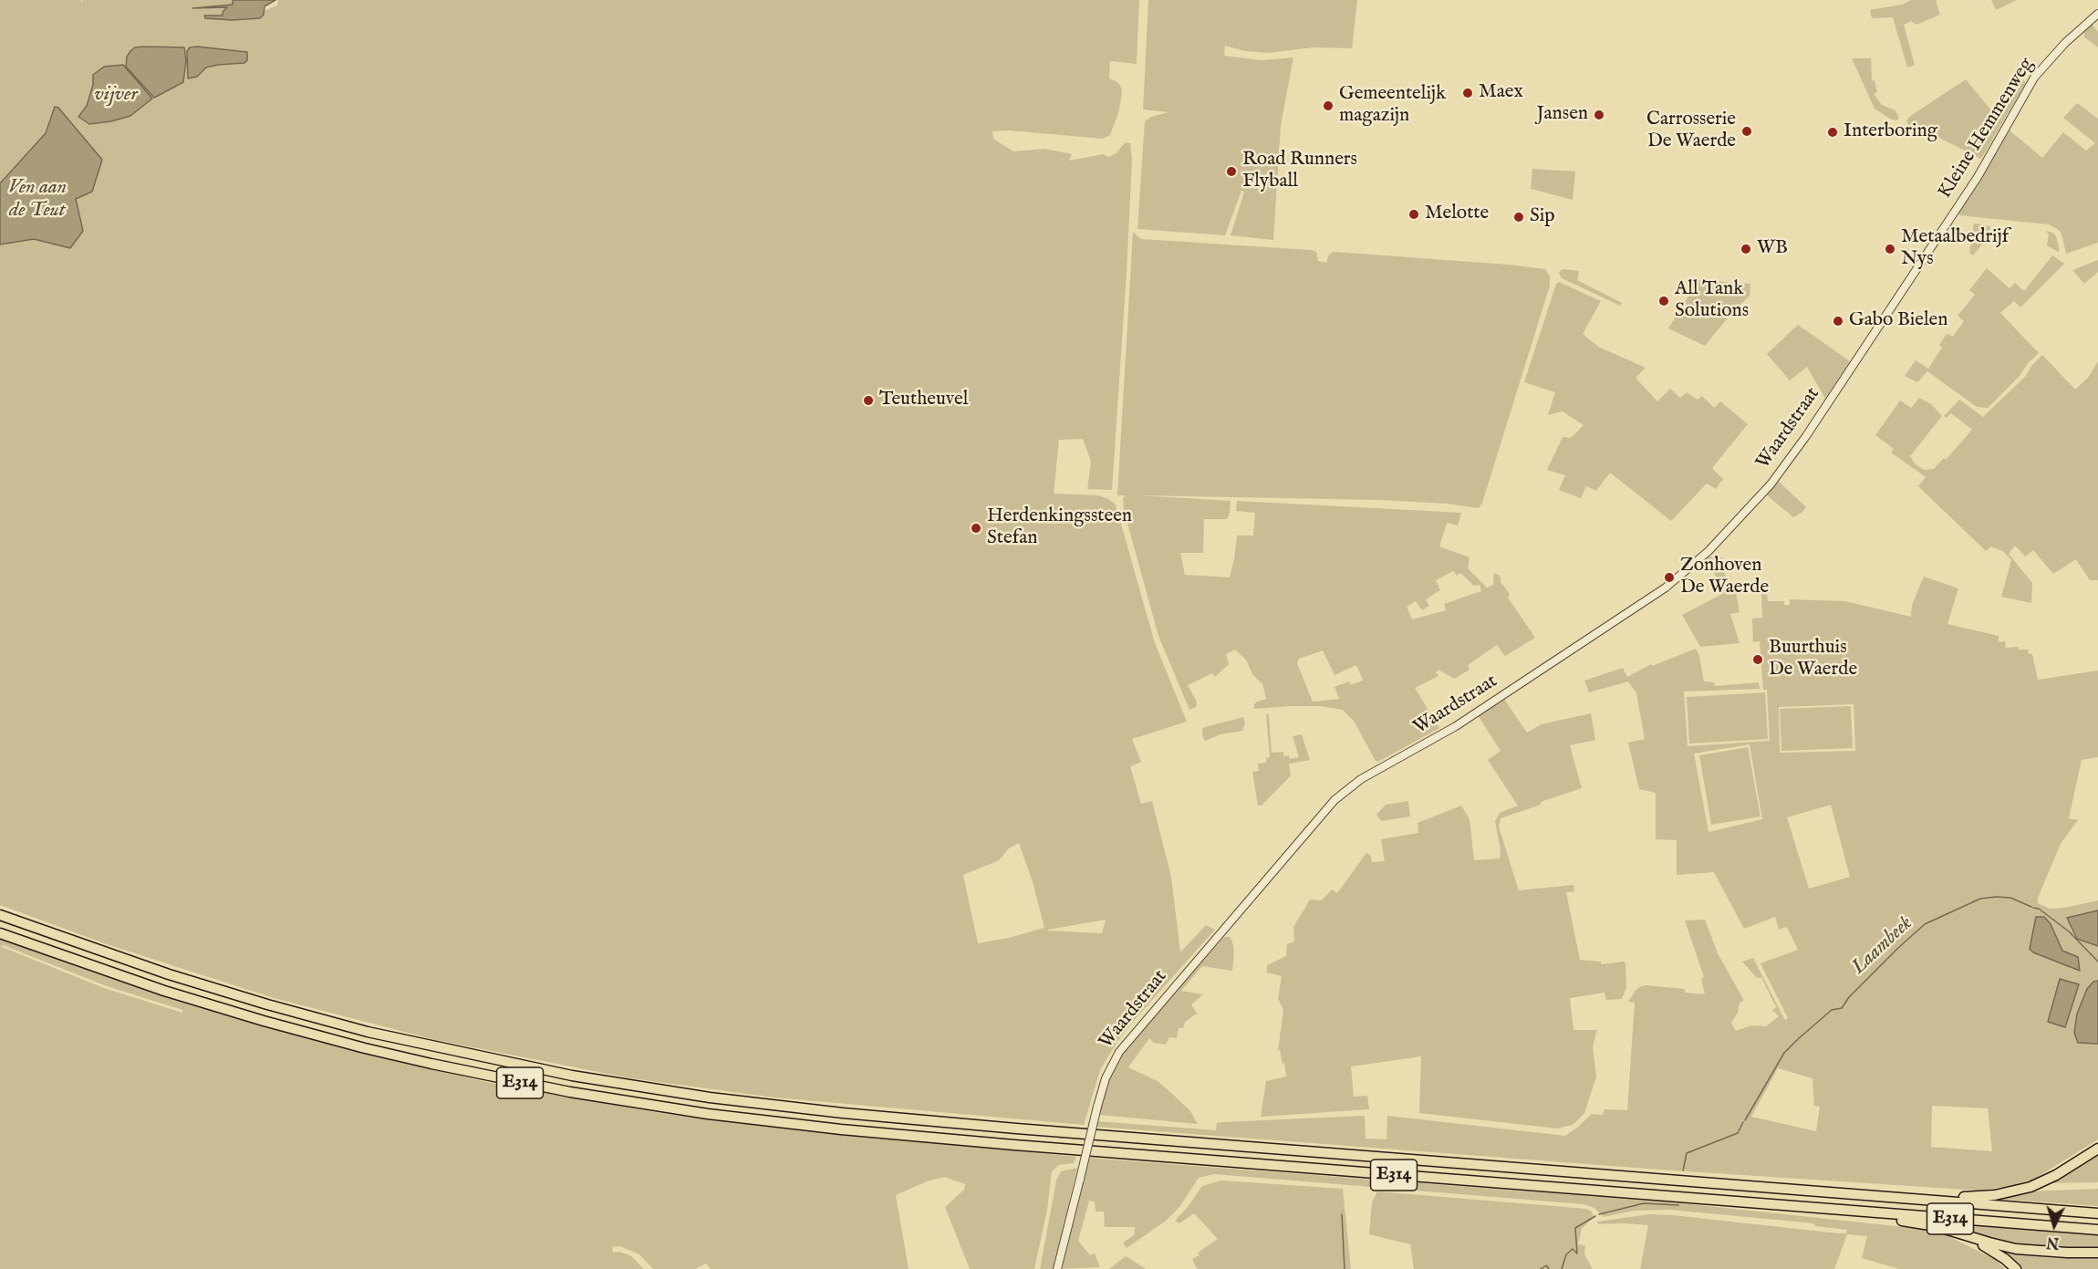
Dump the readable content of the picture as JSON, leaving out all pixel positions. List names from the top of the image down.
{
  "streets": {
    "highway": ["E314"],
    "street": ["Kleine Hemmenweg", "Waardstraat"]
  },
  "crossings": [
    ["Kleine Hemmenweg", "Waardstraat"]
  ],
  "water": ["vijver", "Ven aan de Teut", "Laambeek"],
  "places": [
    "Maex",
    "Gemeentelijk magazijn",
    "Jansen",
    "Carrosserie De Waerde",
    "Interboring",
    "Road Runners Flyball",
    "Melotte",
    "Sip",
    "WB",
    "Metaalbedrijf Nys",
    "All Tank Solutions",
    "Gabo Bielen",
    "Teutheuvel",
    "Herdenkingssteen Stefan",
    "Zonhoven De Waerde",
    "Buurthuis De Waerde"
  ],
  "north": "bottom"
}
